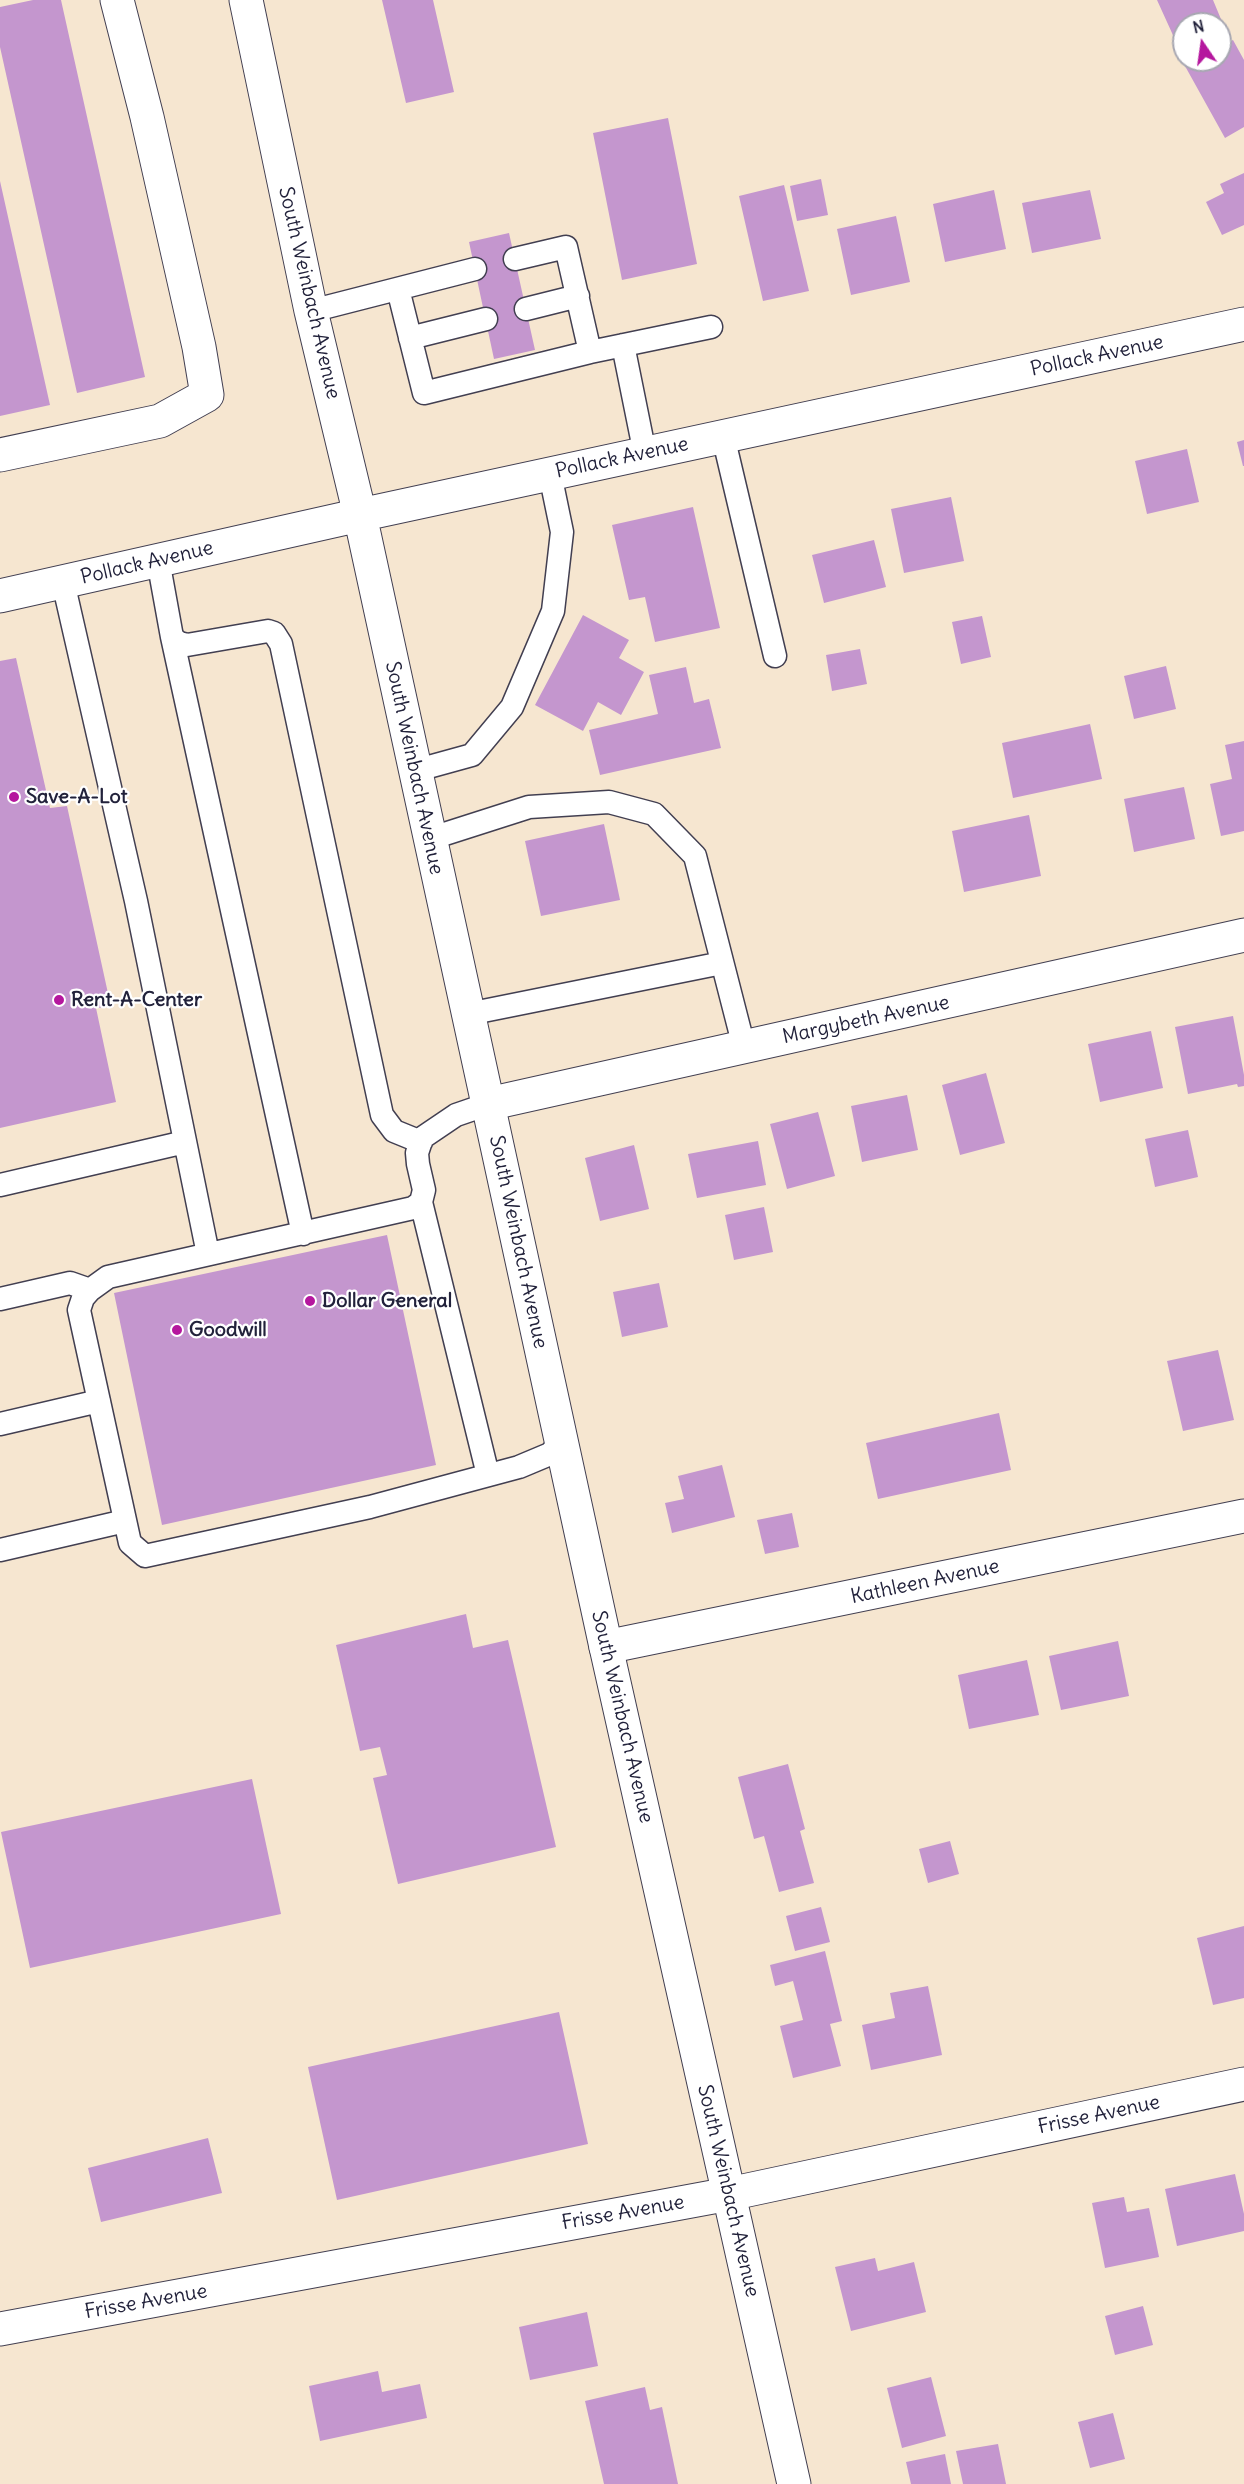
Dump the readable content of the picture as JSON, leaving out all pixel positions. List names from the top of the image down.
{
  "streets": {
    "street": [
      "South Weinbach Avenue",
      "Pollack Avenue",
      "Margybeth Avenue",
      "Kathleen Avenue",
      "Frisse Avenue"
    ]
  },
  "crossings": [
    ["South Weinbach Avenue", "Pollack Avenue"],
    ["South Weinbach Avenue", "Margybeth Avenue"],
    ["South Weinbach Avenue", "Kathleen Avenue"],
    ["South Weinbach Avenue", "Frisse Avenue"]
  ],
  "places": [
    "Save-A-Lot",
    "Rent-A-Center",
    "Dollar General",
    "Goodwill"
  ],
  "north": "top"
}
